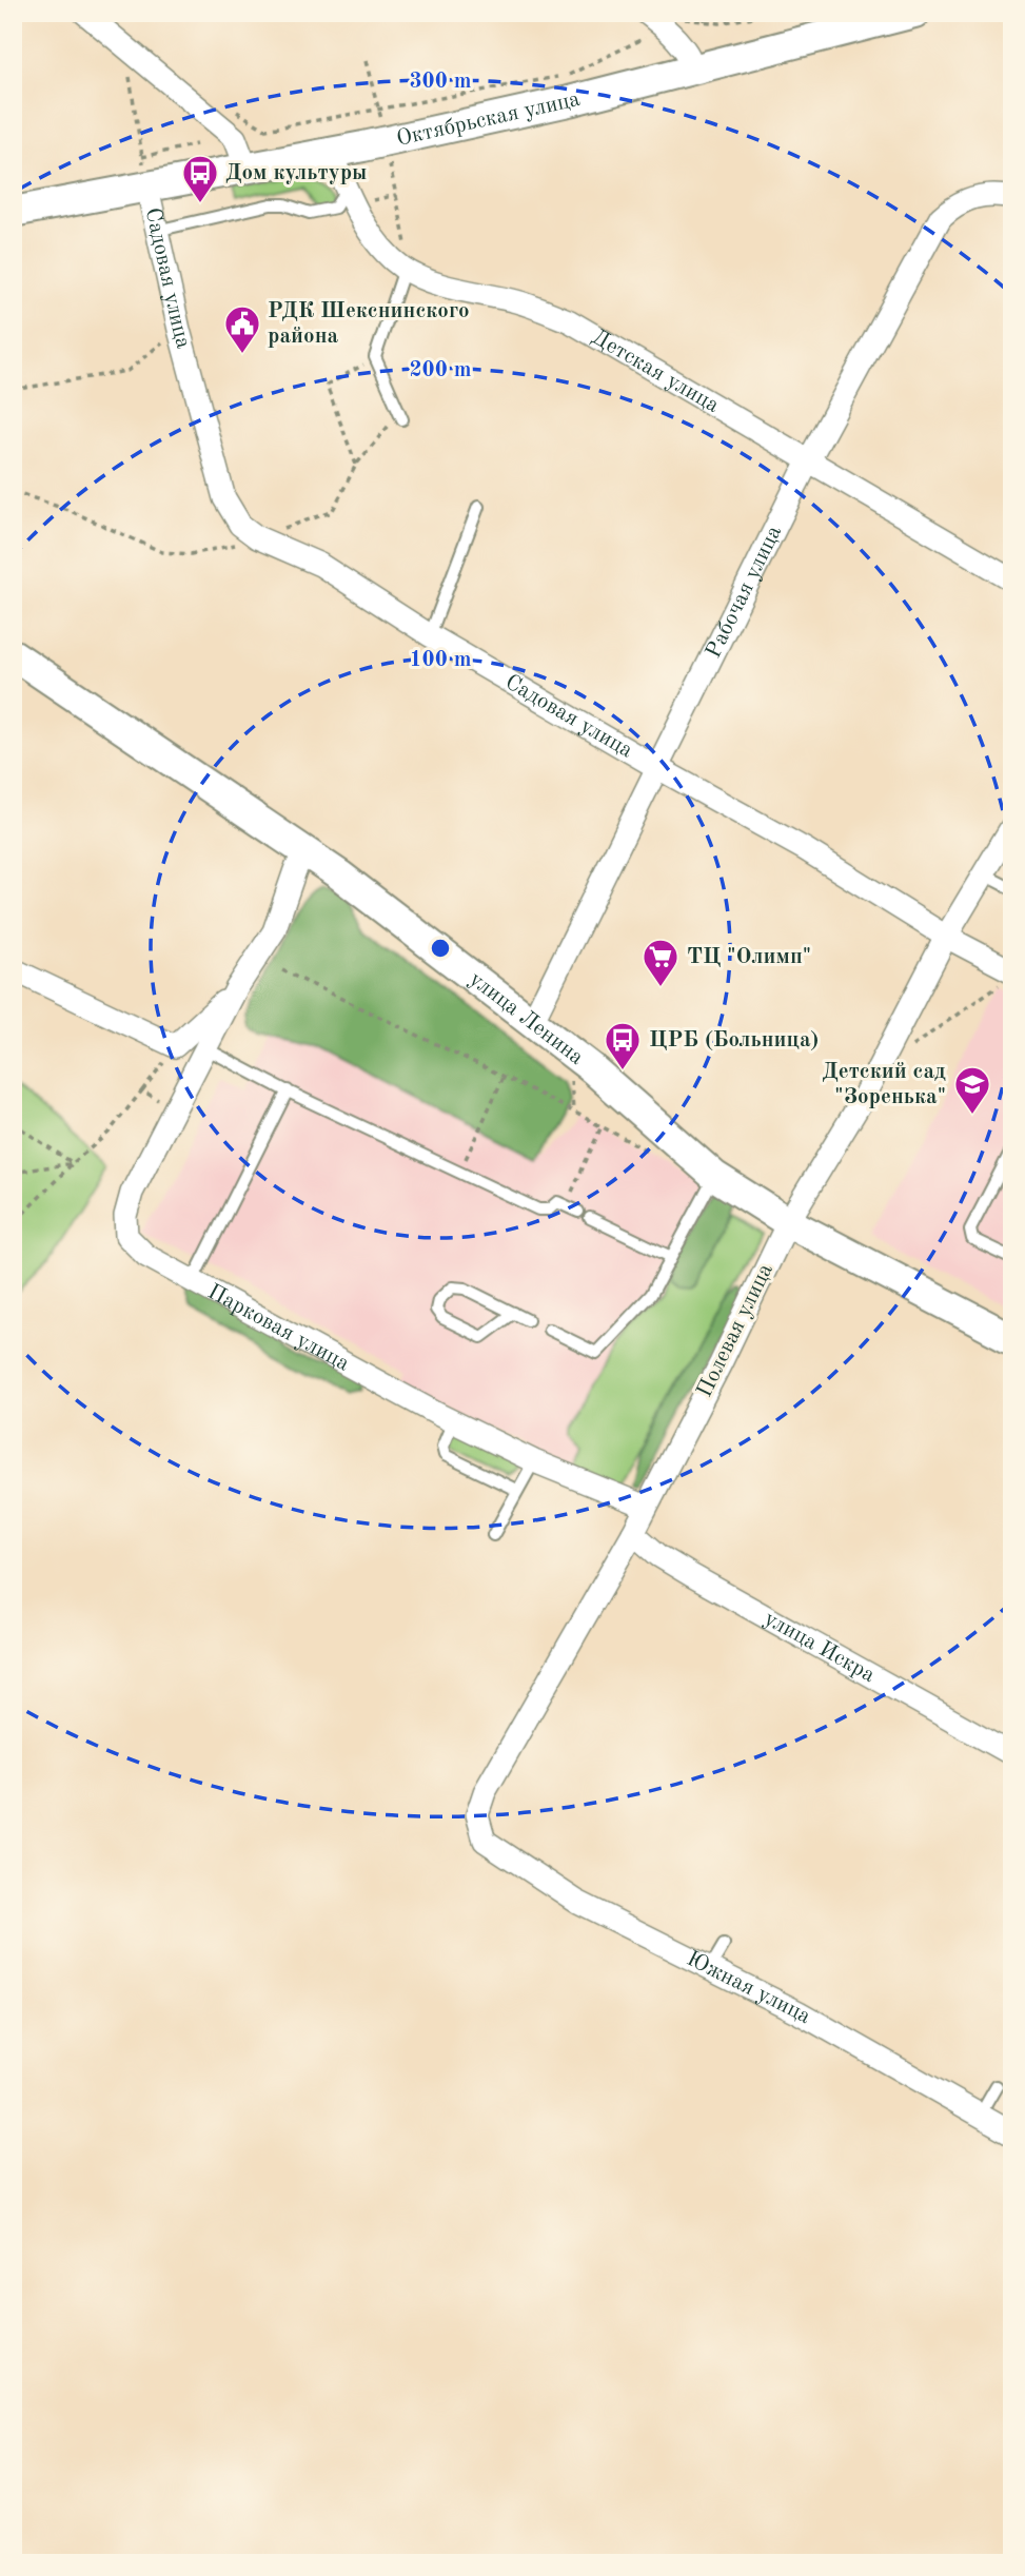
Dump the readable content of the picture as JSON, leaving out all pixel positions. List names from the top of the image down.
{
  "streets": {
    "street": [
      "Октябрьская улица",
      "Садовая улица",
      "Детская улица",
      "Рабочая улица",
      "улица Ленина",
      "Парковая улица",
      "Полевая улица",
      "улица Искра",
      "Южная улица"
    ]
  },
  "crossings": [
    ["Октябрьская улица", "Садовая улица"],
    ["Октябрьская улица", "Детская улица"],
    ["Садовая улица", "Рабочая улица"],
    ["Садовая улица", "Полевая улица"],
    ["Детская улица", "Рабочая улица"],
    ["Рабочая улица", "улица Ленина"],
    ["улица Ленина", "Полевая улица"],
    ["Полевая улица", "улица Искра"],
    ["Полевая улица", "Южная улица"]
  ],
  "places": {
    "bus stop": ["Дом культуры", "ЦРБ (Больница)"],
    "public building": ["РДК Шекснинского района"],
    "supermarket": ["ТЦ \"Олимп\""],
    "school or university": ["Детский сад \"Зоренька\""]
  },
  "rings": ["300 m", "200 m", "100 m"]
}
